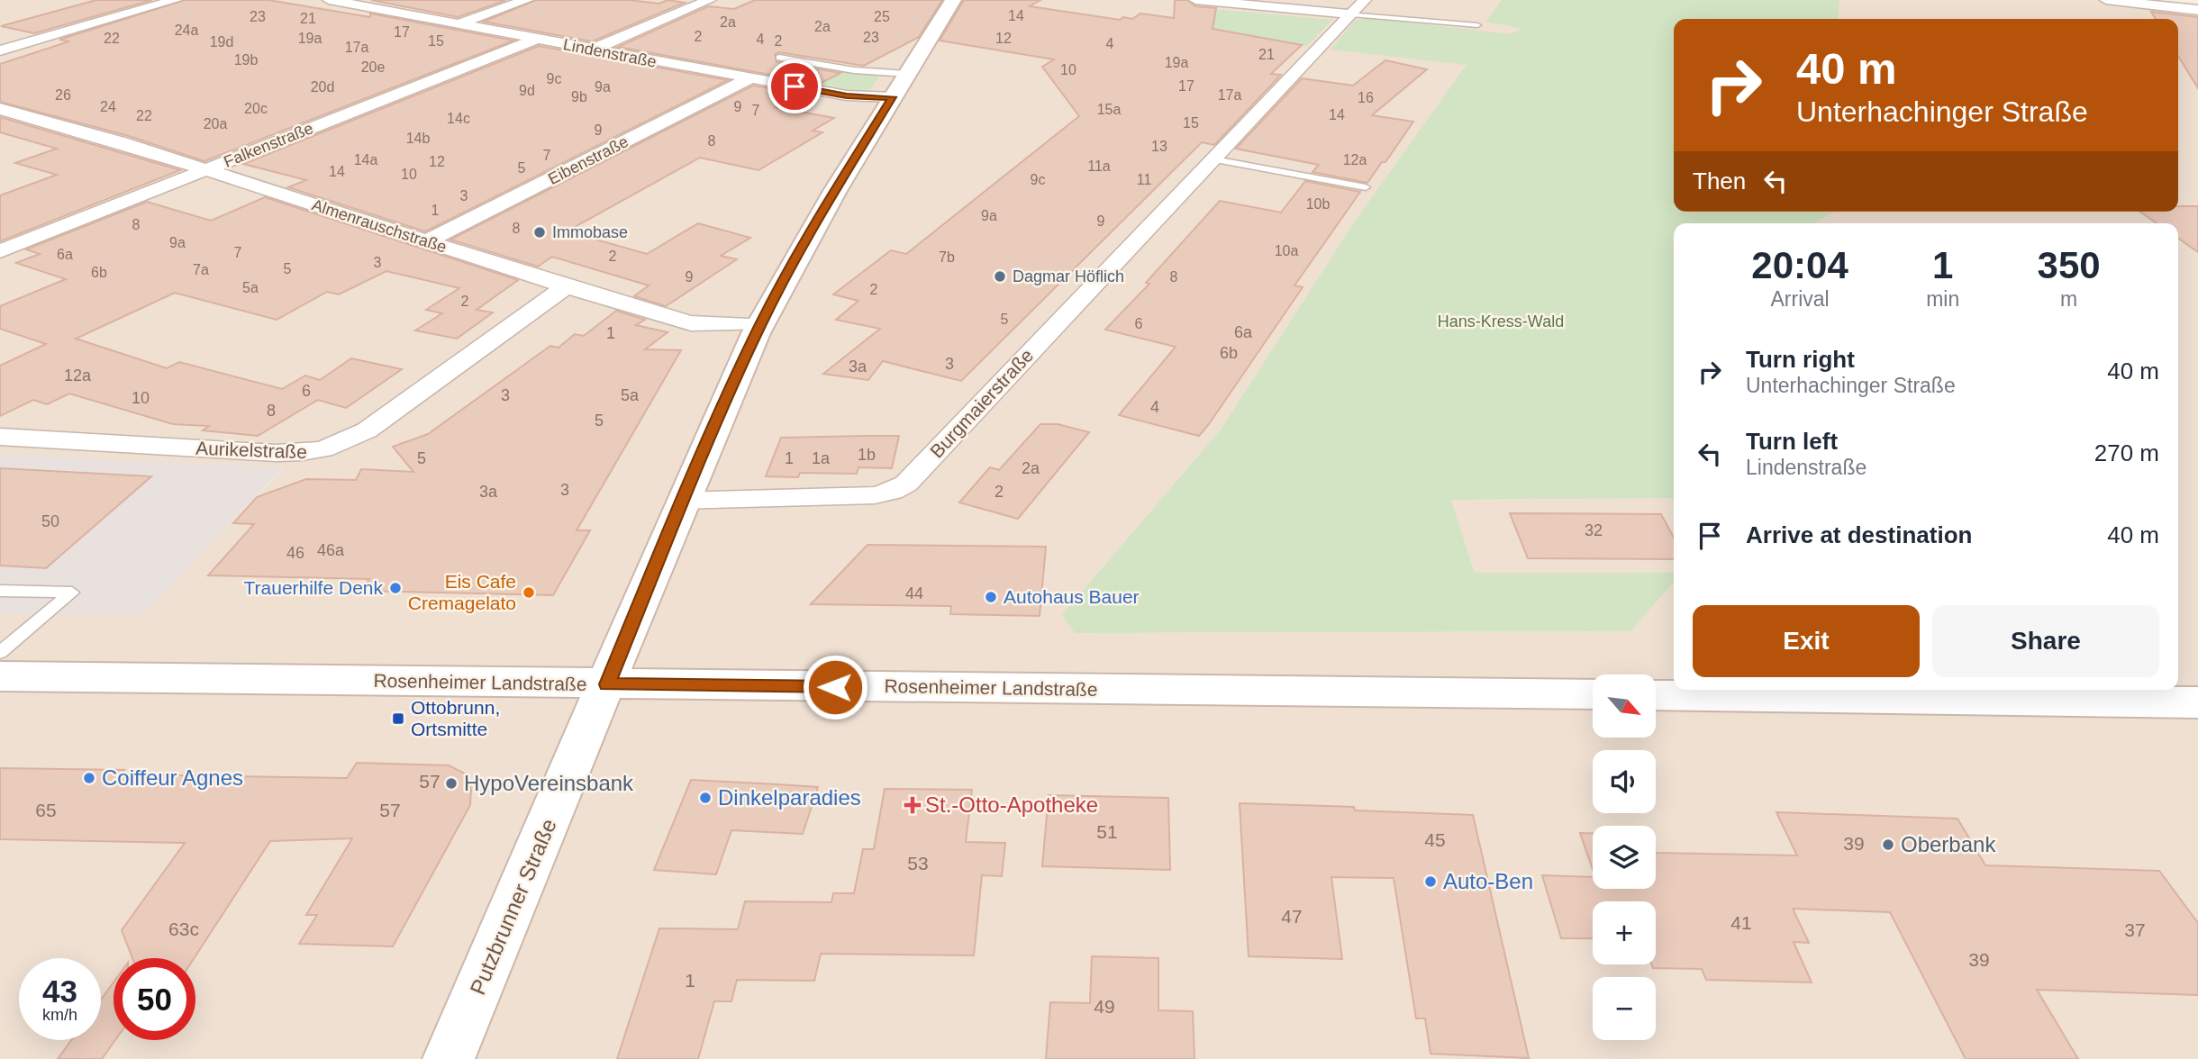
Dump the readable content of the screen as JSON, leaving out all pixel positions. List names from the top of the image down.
{
  "streets": {
    "main road": ["Rosenheimer Landstraße", "Putzbrunner Straße"],
    "street": [
      "Lindenstraße",
      "Falkenstraße",
      "Eibenstraße",
      "Almenrauschstraße",
      "Burgmaierstraße",
      "Aurikelstraße"
    ]
  },
  "crossings": [
    ["Lindenstraße", "Falkenstraße"],
    ["Lindenstraße", "Eibenstraße"],
    ["Lindenstraße", "Putzbrunner Straße"],
    ["Falkenstraße", "Almenrauschstraße"],
    ["Eibenstraße", "Almenrauschstraße"],
    ["Almenrauschstraße", "Aurikelstraße"],
    ["Almenrauschstraße", "Putzbrunner Straße"],
    ["Burgmaierstraße", "Putzbrunner Straße"],
    ["Rosenheimer Landstraße", "Putzbrunner Straße"]
  ],
  "parks": ["Hans-Kress-Wald"],
  "places": {
    "other": [
      "Immobase",
      "Dagmar Höflich",
      "Trauerhilfe Denk",
      "Eis Cafe Cremagelato",
      "Autohaus Bauer",
      "Coiffeur Agnes",
      "HypoVereinsbank",
      "Dinkelparadies",
      "Oberbank",
      "Auto-Ben"
    ],
    "transit": ["Ottobrunn, Ortsmitte"],
    "health": ["St.-Otto-Apotheke"]
  },
  "house_numbers": [
    "14",
    "23",
    "25",
    "21",
    "2a",
    "2a",
    "24a",
    "17",
    "2",
    "23",
    "22",
    "19a",
    "12",
    "4",
    "15",
    "2",
    "19d",
    "4",
    "17a",
    "21",
    "19b",
    "19a",
    "20e",
    "10",
    "9c",
    "17",
    "20d",
    "9a",
    "9d",
    "26",
    "17a",
    "9b",
    "16",
    "24",
    "9",
    "20c",
    "15a",
    "7",
    "14",
    "22",
    "14c",
    "15",
    "20a",
    "9",
    "14b",
    "8",
    "13",
    "7",
    "14a",
    "12a",
    "12",
    "11a",
    "5",
    "14",
    "10",
    "9c",
    "11",
    "3",
    "10b",
    "1",
    "9a",
    "9",
    "8",
    "8",
    "9a",
    "10a",
    "7",
    "6a",
    "2",
    "7b",
    "3",
    "5",
    "7a",
    "6b",
    "9",
    "8",
    "5a",
    "2",
    "2",
    "5",
    "6",
    "6a",
    "1",
    "6b",
    "3",
    "3a",
    "12a",
    "6",
    "3",
    "5a",
    "10",
    "4",
    "8",
    "5",
    "1b",
    "5",
    "1",
    "1a",
    "2a",
    "3",
    "3a",
    "2",
    "50",
    "32",
    "46a",
    "46",
    "44",
    "57",
    "65",
    "57",
    "51",
    "45",
    "39",
    "53",
    "47",
    "41",
    "63c",
    "37",
    "39",
    "1",
    "49"
  ],
  "north": "bottom right",
  "page": {
    "turn": ["40 m", "Unterhachinger Straße"],
    "then": "Then",
    "eta": [
      "20:04",
      "Arrival",
      "1",
      "min",
      "350",
      "m"
    ],
    "list": [
      {
        "name": "Turn right",
        "note": "Unterhachinger Straße",
        "value": "40 m"
      },
      {
        "name": "Turn left",
        "note": "Lindenstraße",
        "value": "270 m"
      },
      {
        "name": "Arrive at destination",
        "value": "40 m"
      }
    ],
    "buttons": ["Exit", "Share"],
    "map_buttons": ["+", "−"],
    "speed": "43 km/h",
    "limit": "50"
  }
}
